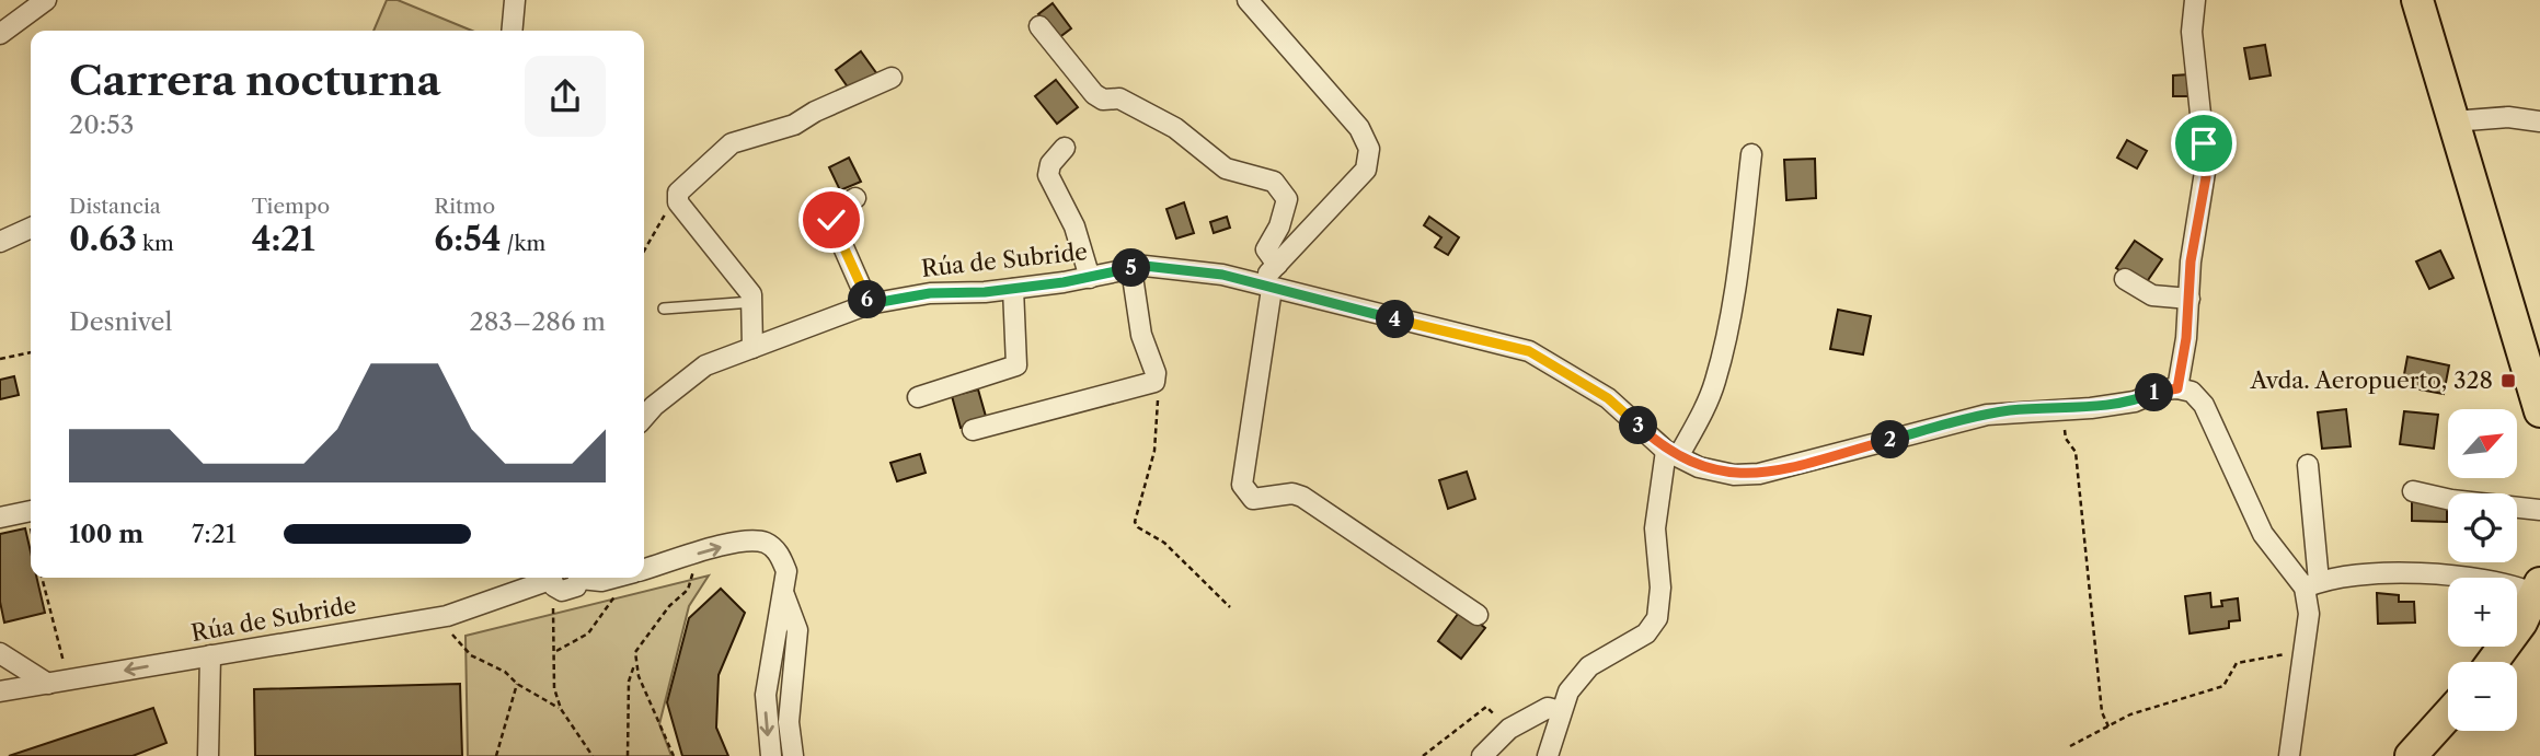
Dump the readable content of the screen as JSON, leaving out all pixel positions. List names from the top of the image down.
{
  "streets": {
    "street": ["Rúa de Subride"]
  },
  "places": {
    "transit": ["Avda. Aeropuerto, 328"]
  },
  "north": "top right",
  "page": {
    "heading": ["Carrera nocturna", "20:53"],
    "stats": [
      ["Distancia", "0.63 km"],
      ["Tiempo", "4:21"],
      ["Ritmo", "6:54 /km"]
    ],
    "pins": [
      "5",
      "6",
      "4",
      "1",
      "3",
      "2"
    ],
    "chart": ["Desnivel", "283–286 m"],
    "map_buttons": ["+", "−"],
    "list": [
      {
        "name": "100 m",
        "note": "7:21"
      }
    ]
  }
}
